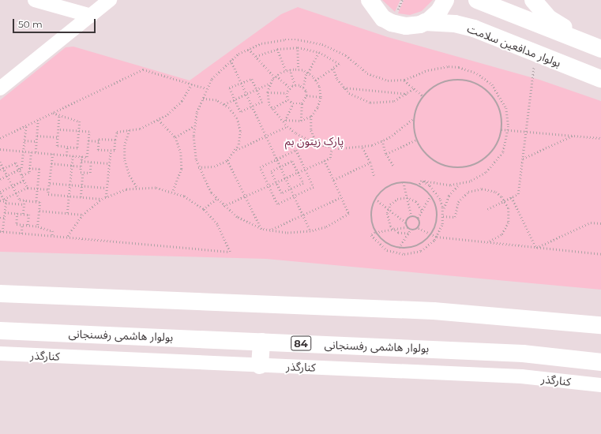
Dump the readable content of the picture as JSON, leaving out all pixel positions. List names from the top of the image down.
{
  "streets": {
    "main road": ["بولوار مدافعین سلامت", "بولوار هاشمی رفسنجانی", "84"],
    "street": ["کنارگذر"]
  },
  "parks": ["پارک زیتون بم"],
  "scale_bar": "50 m"
}
